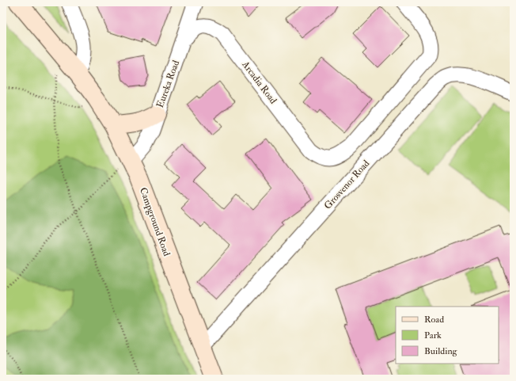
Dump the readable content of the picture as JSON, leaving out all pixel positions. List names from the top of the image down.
{
  "streets": {
    "street": [
      "Arcadia Road",
      "Eureka Road",
      "Grosvenor Road",
      "Campground Road"
    ]
  },
  "crossings": [
    ["Arcadia Road", "Eureka Road"],
    ["Eureka Road", "Campground Road"],
    ["Grosvenor Road", "Campground Road"]
  ],
  "legend": ["Road", "Park", "Building"]
}
